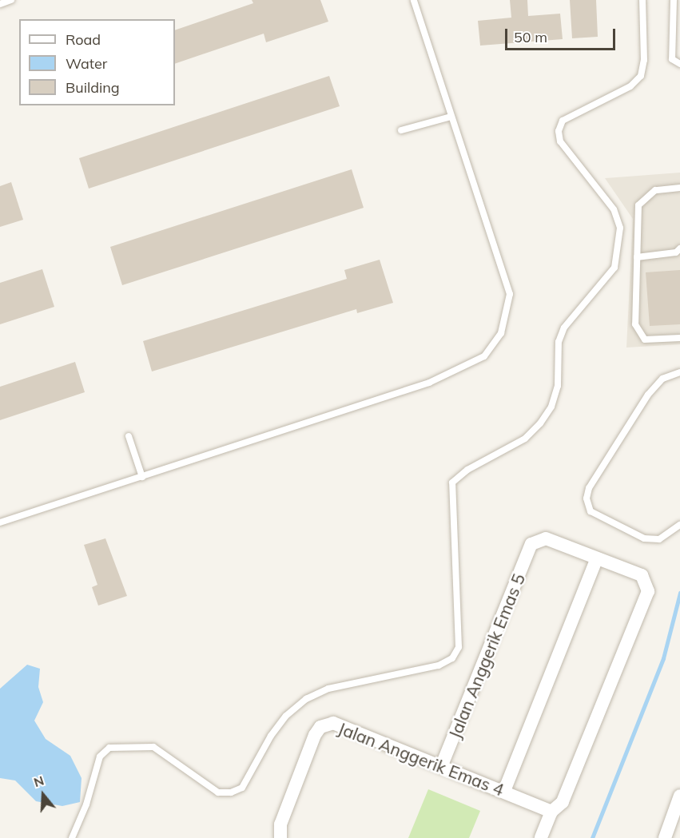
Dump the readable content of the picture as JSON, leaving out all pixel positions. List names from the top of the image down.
{
  "streets": {
    "street": ["Jalan Anggerik Emas 5", "Jalan Anggerik Emas 4"]
  },
  "crossings": [
    ["Jalan Anggerik Emas 5", "Jalan Anggerik Emas 4"]
  ],
  "legend": ["Road", "Water", "Building"],
  "scale_bar": "50 m",
  "north": "top"
}
